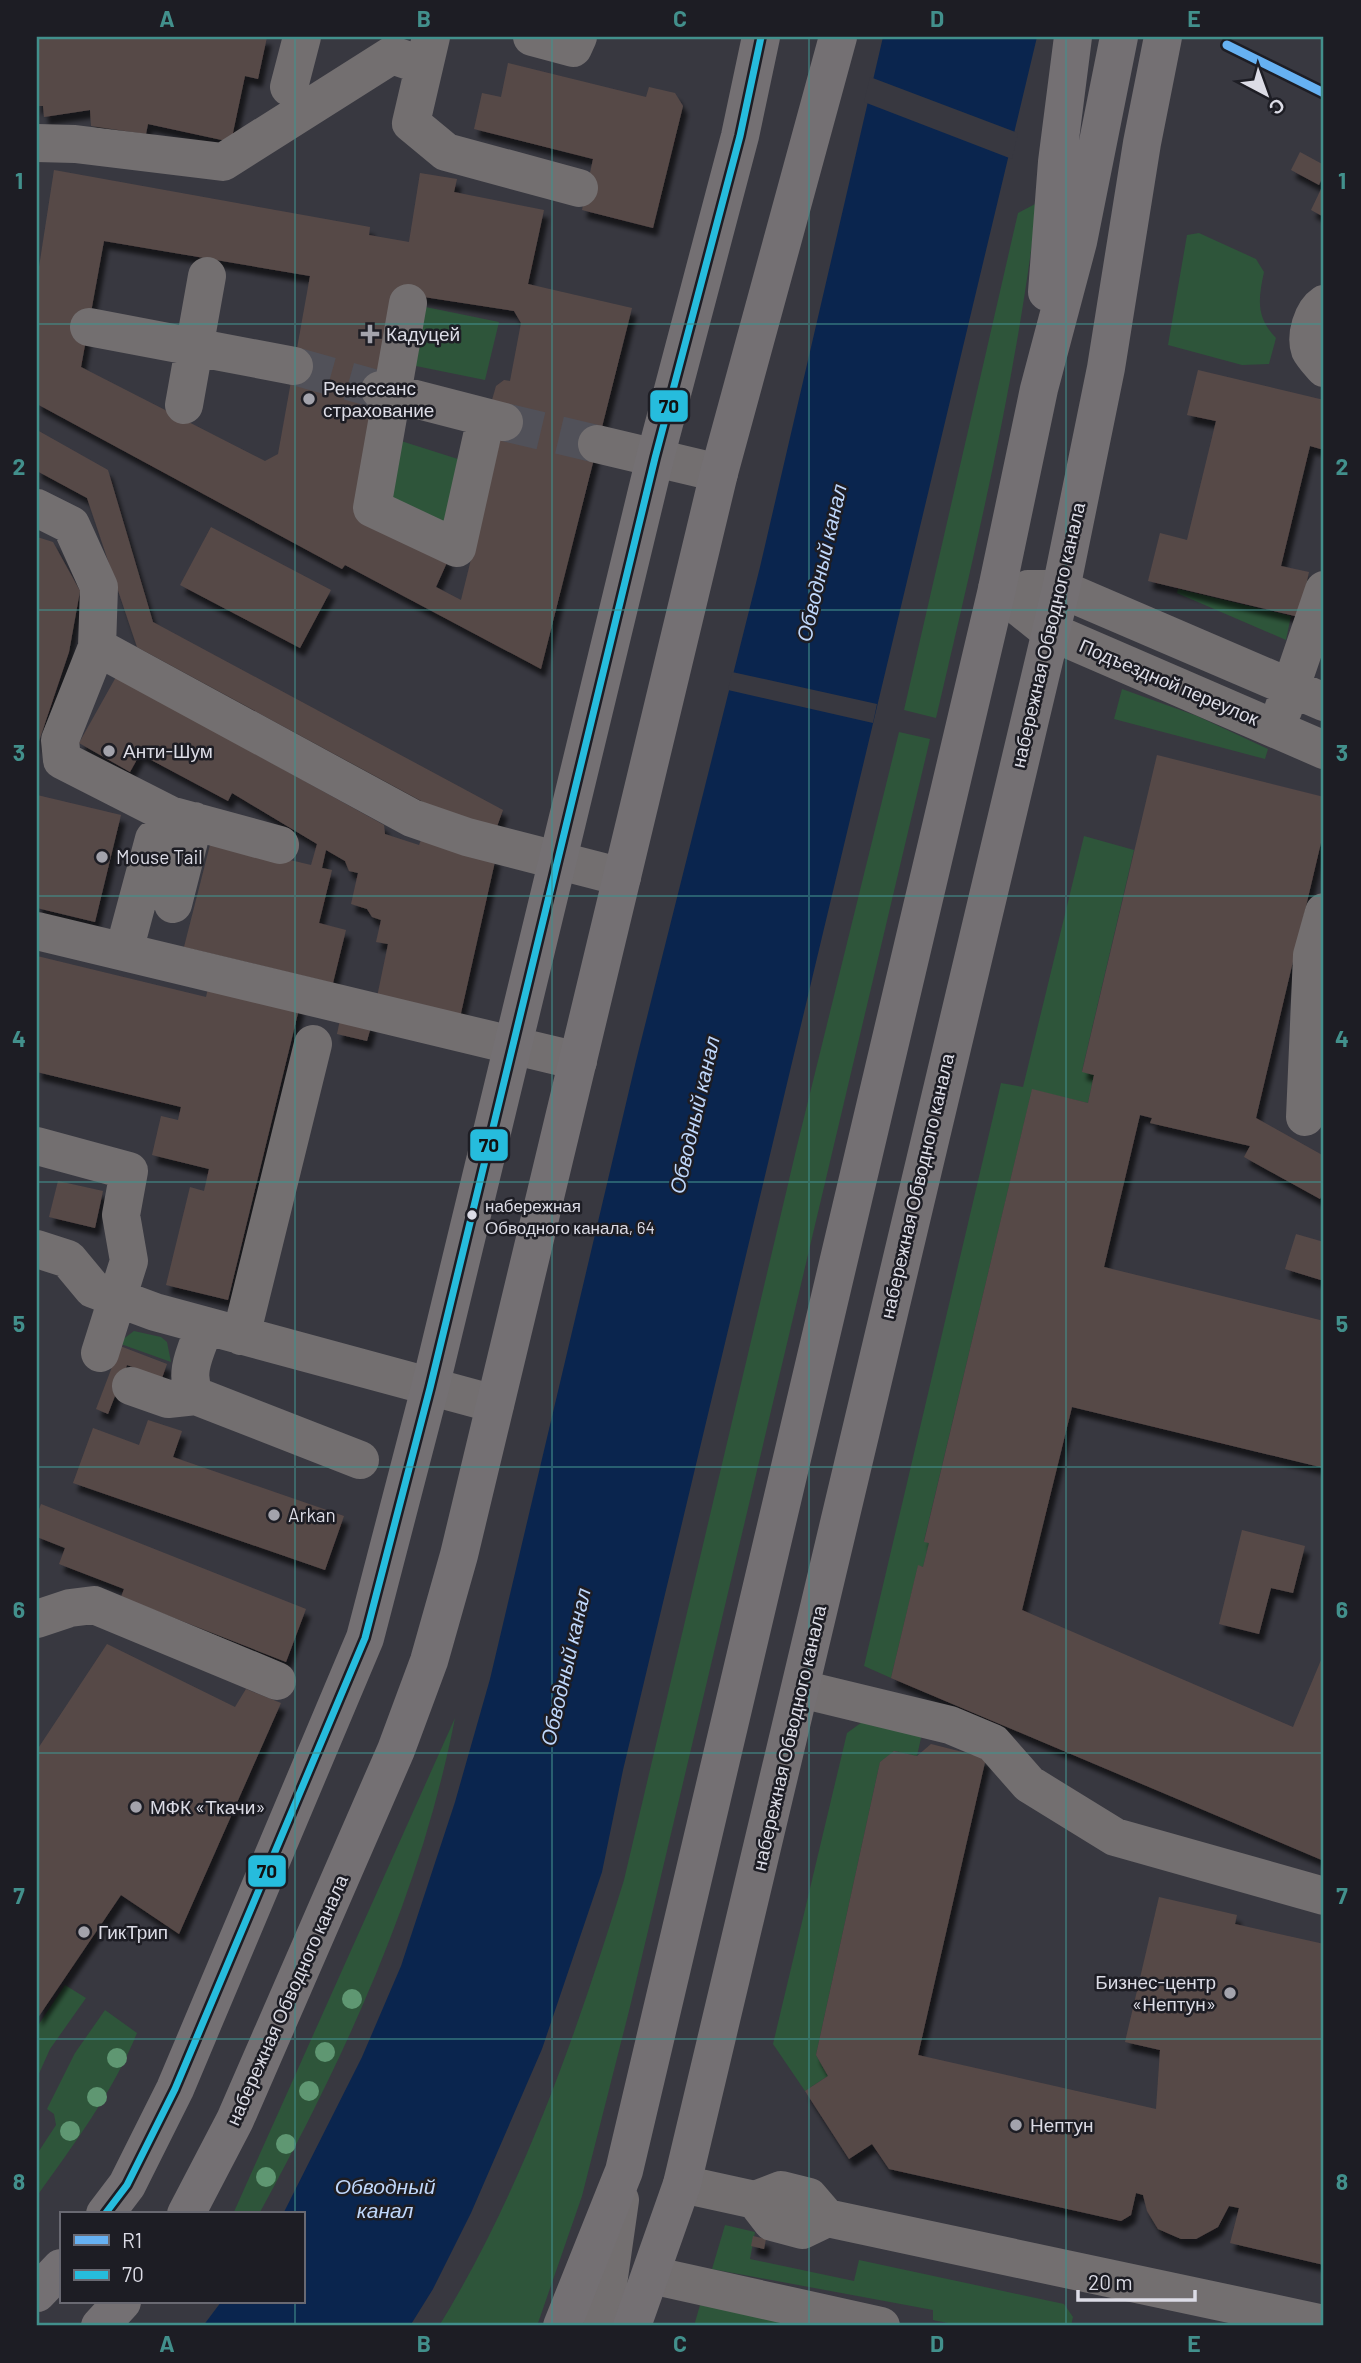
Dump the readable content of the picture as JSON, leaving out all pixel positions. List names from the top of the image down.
{
  "streets": {
    "main road": ["набережная Обводного канала"],
    "street": ["Подъездной переулок"]
  },
  "crossings": [
    ["набережная Обводного канала", "Подъездной переулок"]
  ],
  "water": ["Обводный канал"],
  "places": {
    "health": ["Кадуцей"],
    "other": [
      "Ренессанс страхование",
      "Анти-Шум",
      "Mouse Tail",
      "набережная Обводного канала, 64",
      "Arkan",
      "МФК «Ткачи»",
      "ГикТрип",
      "Бизнес-центр «Нептун»",
      "Нептун"
    ]
  },
  "lines": ["transit line 70", "transit line R1"],
  "legend": ["R1", "70"],
  "scale_bar": "20 m",
  "north": "bottom right",
  "grid": {
    "columns": [
      "A",
      "B",
      "C",
      "D",
      "E"
    ],
    "rows": [
      "1",
      "2",
      "3",
      "4",
      "5",
      "6",
      "7",
      "8"
    ]
  }
}
